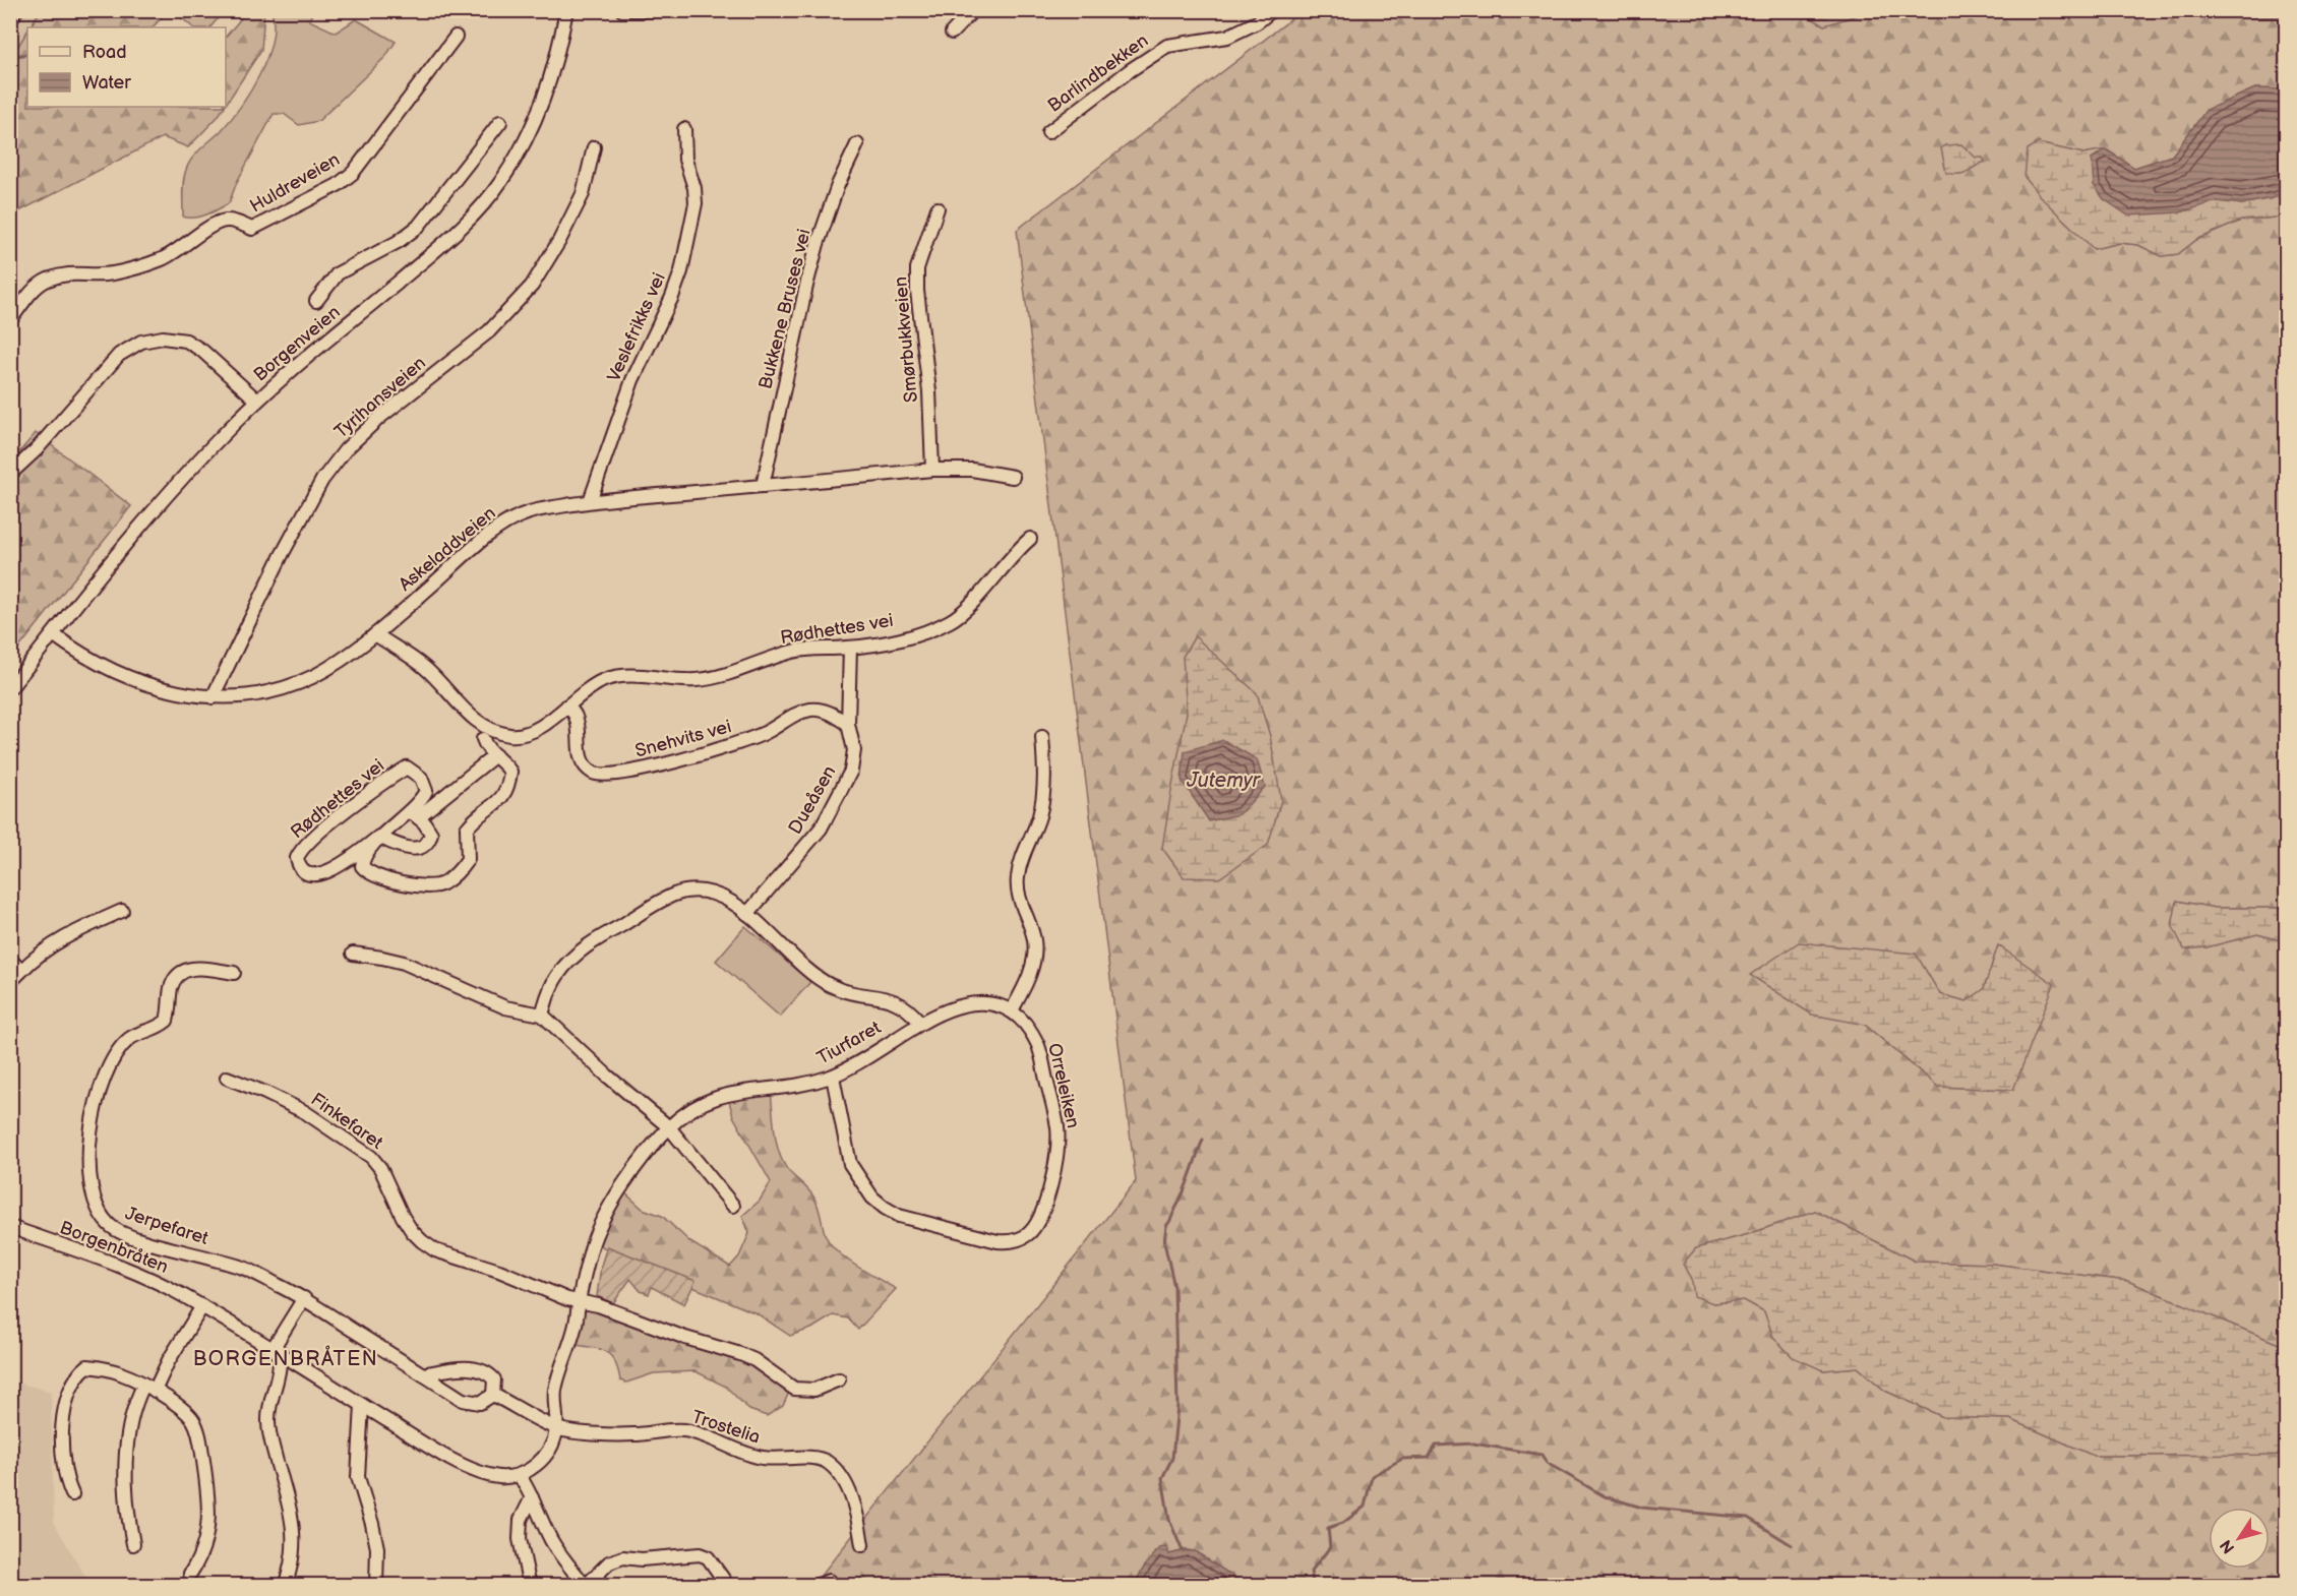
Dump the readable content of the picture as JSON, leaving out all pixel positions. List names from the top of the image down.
{
  "streets": {
    "street": [
      "Barlindbekken",
      "Huldreveien",
      "Bukkene Bruses vei",
      "Veslefrikks vei",
      "Smørbukkveien",
      "Borgenveien",
      "Tyrihansveien",
      "Askeladdveien",
      "Rødhettes vei",
      "Snehvits vei",
      "Dueåsen",
      "Tiurfaret",
      "Orreleiken",
      "Finkefaret",
      "Jerpefaret",
      "Borgenbråten",
      "Trostelia"
    ]
  },
  "crossings": [
    ["Bukkene Bruses vei", "Askeladdveien"],
    ["Veslefrikks vei", "Askeladdveien"],
    ["Smørbukkveien", "Askeladdveien"],
    ["Borgenveien", "Askeladdveien"],
    ["Tyrihansveien", "Askeladdveien"],
    ["Askeladdveien", "Rødhettes vei"],
    ["Rødhettes vei", "Snehvits vei"],
    ["Rødhettes vei", "Dueåsen"],
    ["Snehvits vei", "Dueåsen"],
    ["Tiurfaret", "Orreleiken"],
    ["Tiurfaret", "Finkefaret"],
    ["Tiurfaret", "Trostelia"]
  ],
  "districts": ["BORGENBRÅTEN"],
  "water": ["Jutemyr"],
  "legend": ["Road", "Water"],
  "north": "bottom left"
}
